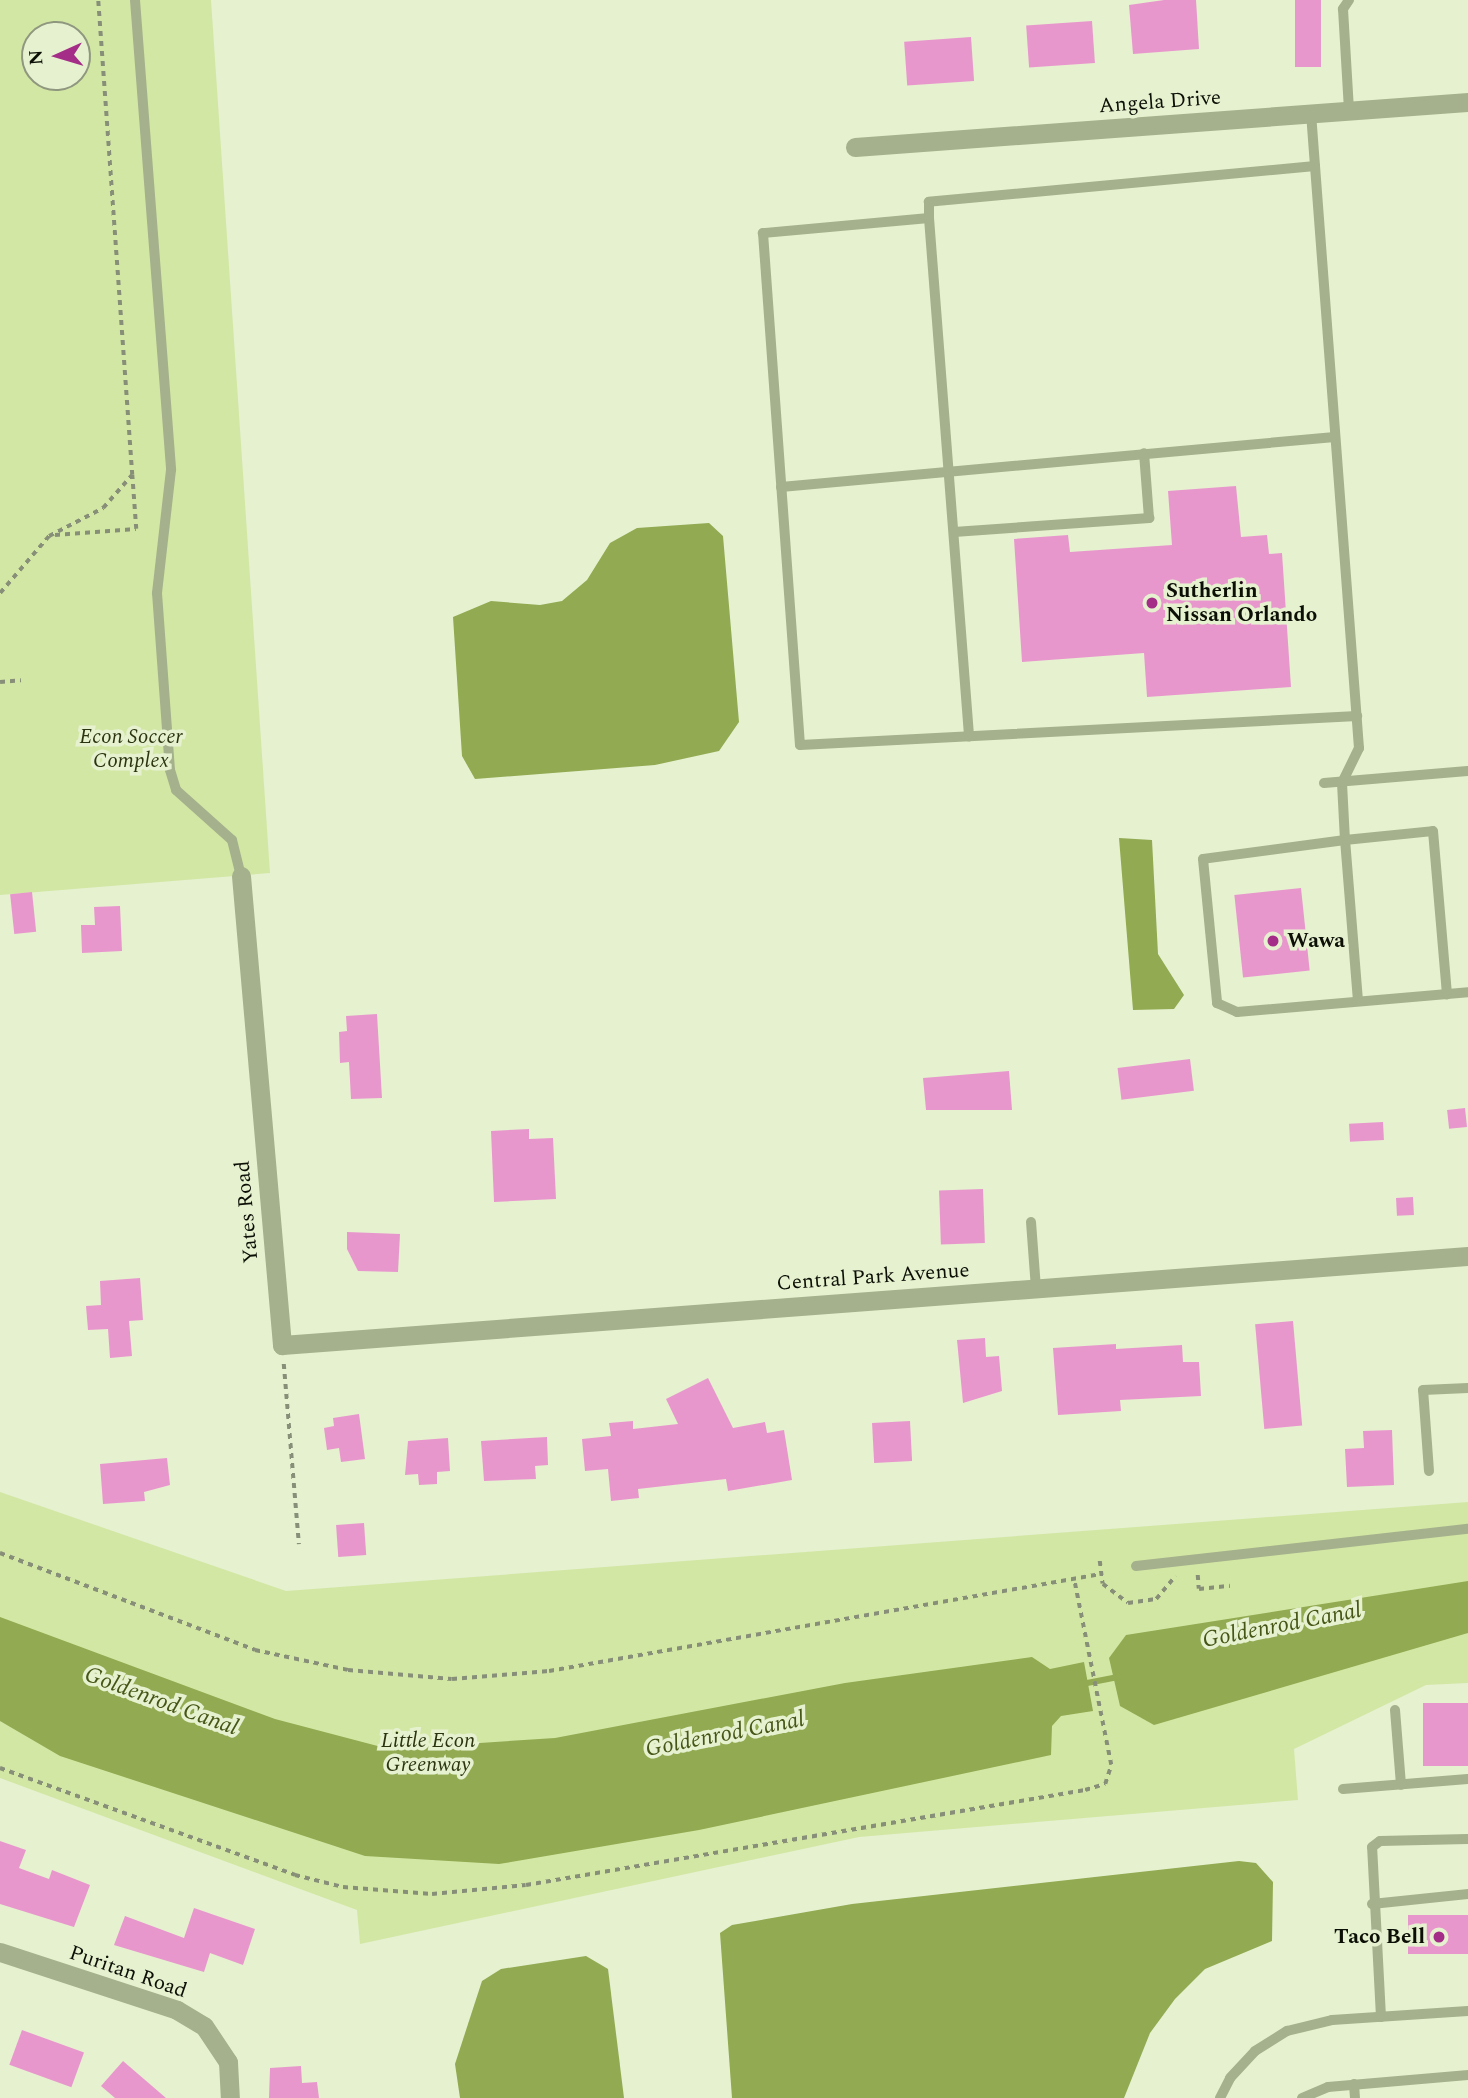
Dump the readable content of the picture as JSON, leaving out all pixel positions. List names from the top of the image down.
{
  "streets": {
    "street": [
      "Angela Drive",
      "Yates Road",
      "Central Park Avenue",
      "Puritan Road"
    ]
  },
  "crossings": [
    ["Yates Road", "Central Park Avenue"]
  ],
  "water": ["Goldenrod Canal"],
  "parks": ["Econ Soccer Complex", "Little Econ Greenway"],
  "places": ["Sutherlin Nissan Orlando", "Wawa", "Taco Bell"],
  "north": "left"
}
